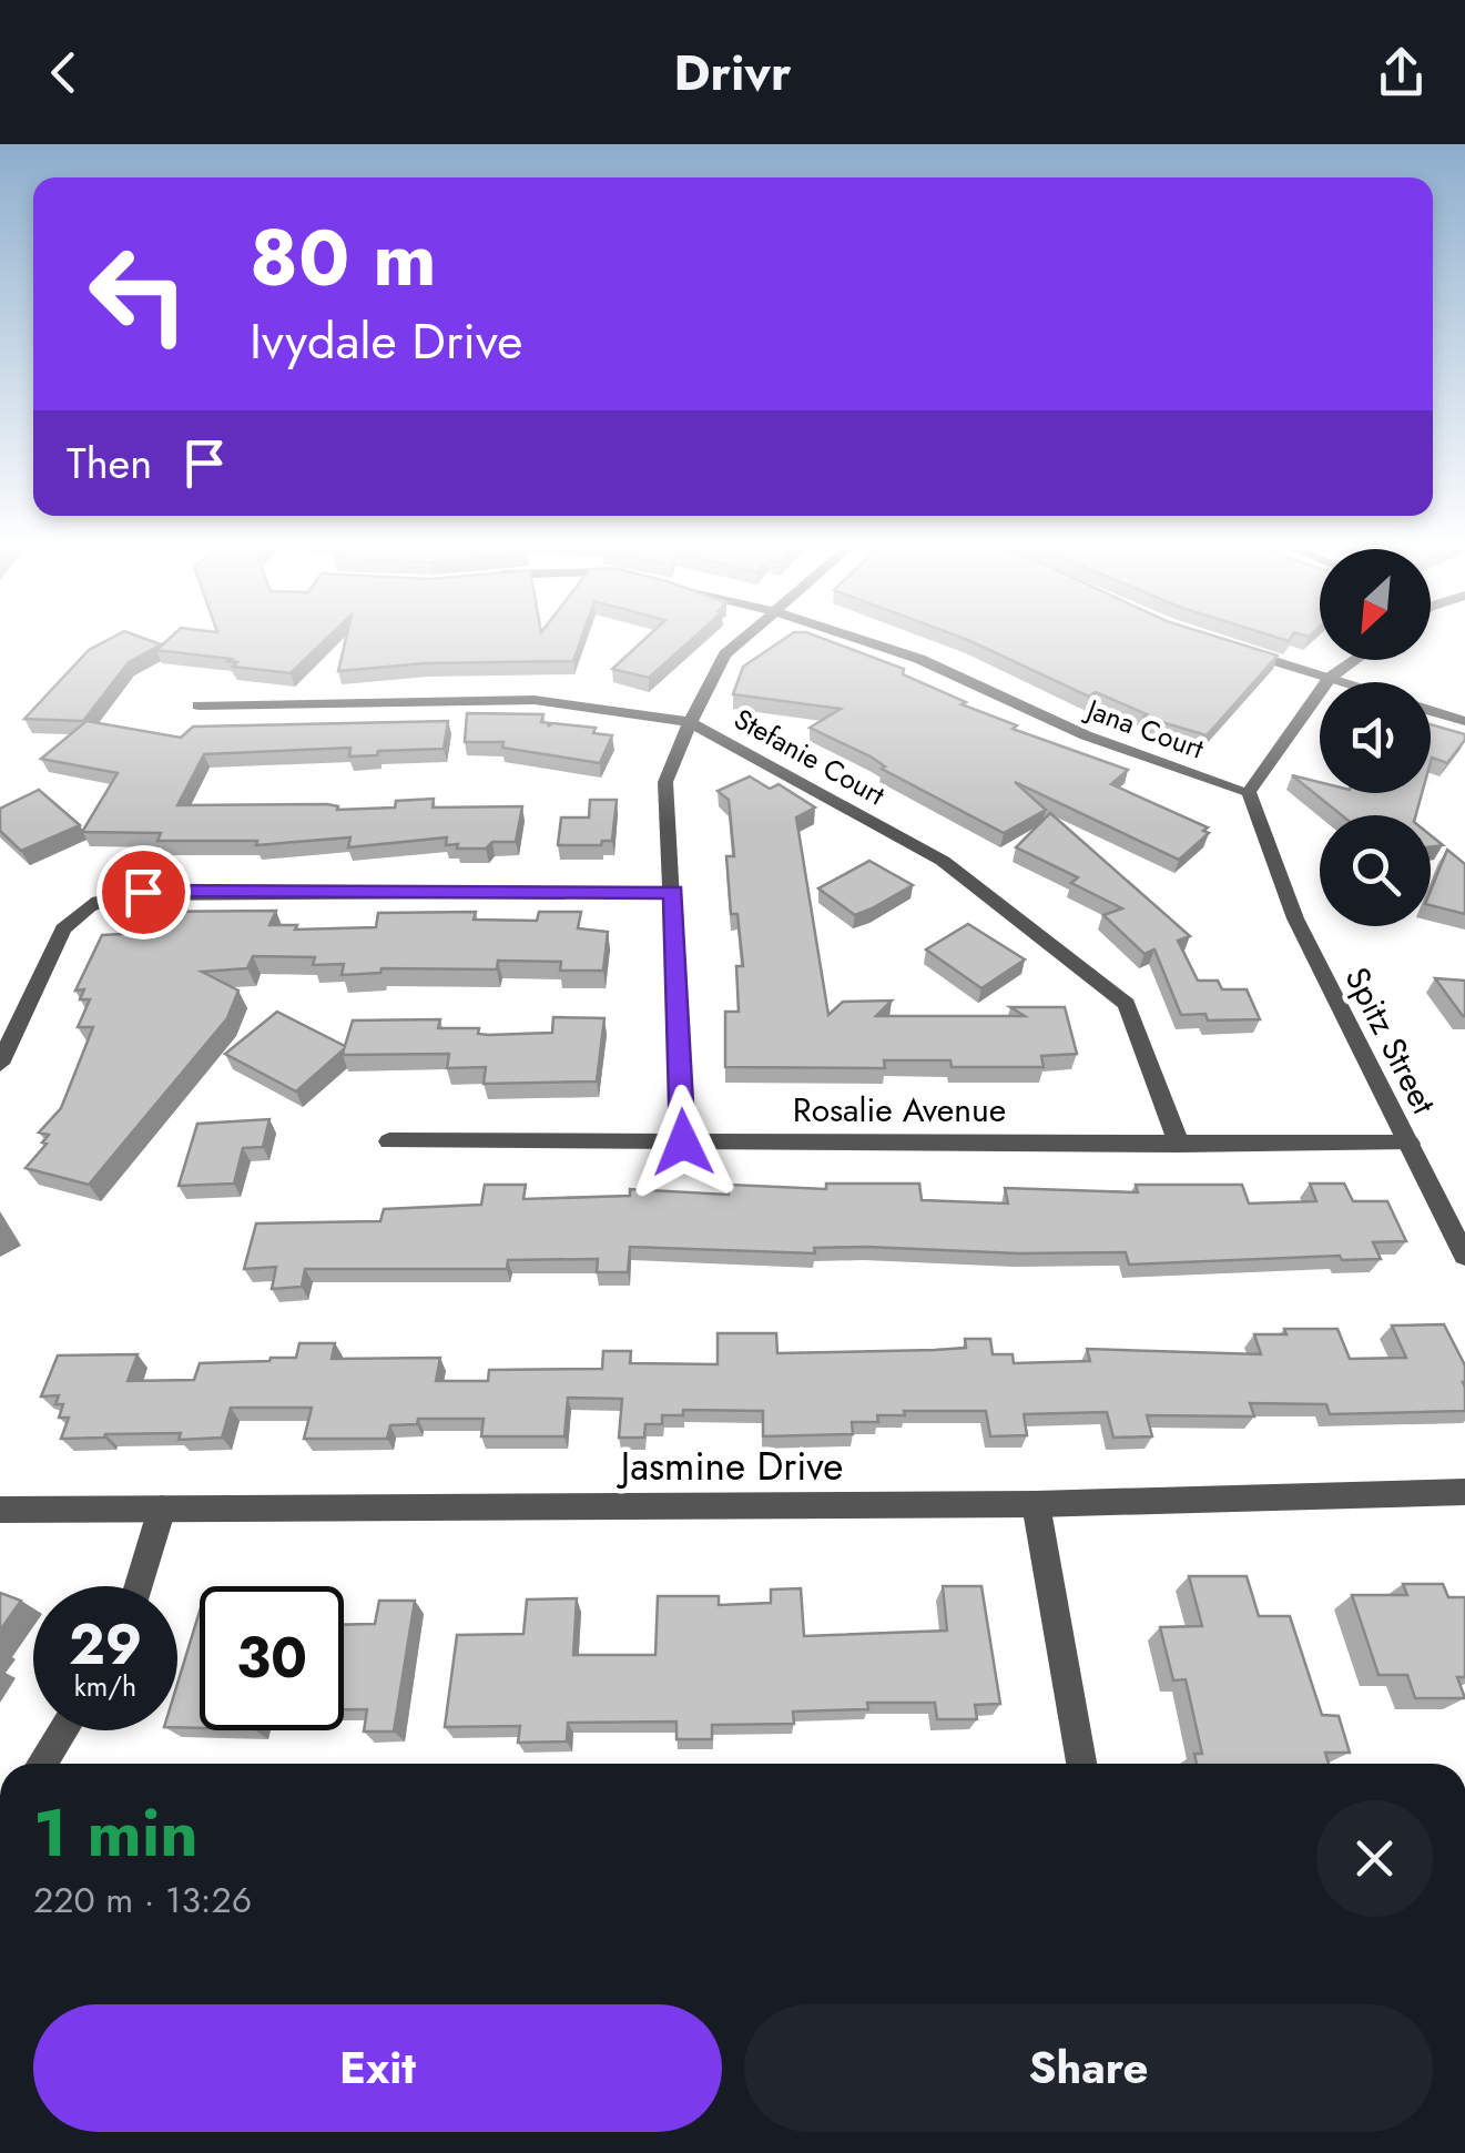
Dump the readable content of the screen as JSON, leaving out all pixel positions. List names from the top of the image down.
{
  "streets": {
    "street": [
      "Jana Court",
      "Stefanie Court",
      "Spitz Street",
      "Rosalie Avenue",
      "Jasmine Drive"
    ]
  },
  "crossings": [
    ["Jana Court", "Spitz Street"],
    ["Stefanie Court", "Rosalie Avenue"],
    ["Spitz Street", "Rosalie Avenue"]
  ],
  "north": "bottom left",
  "page": {
    "header": "Drivr",
    "turn": ["80 m", "Ivydale Drive"],
    "then": "Then",
    "speed": "29 km/h",
    "limit": "30",
    "heading": ["1 min", "220 m · 13:26"],
    "buttons": ["Exit", "Share"]
  }
}
